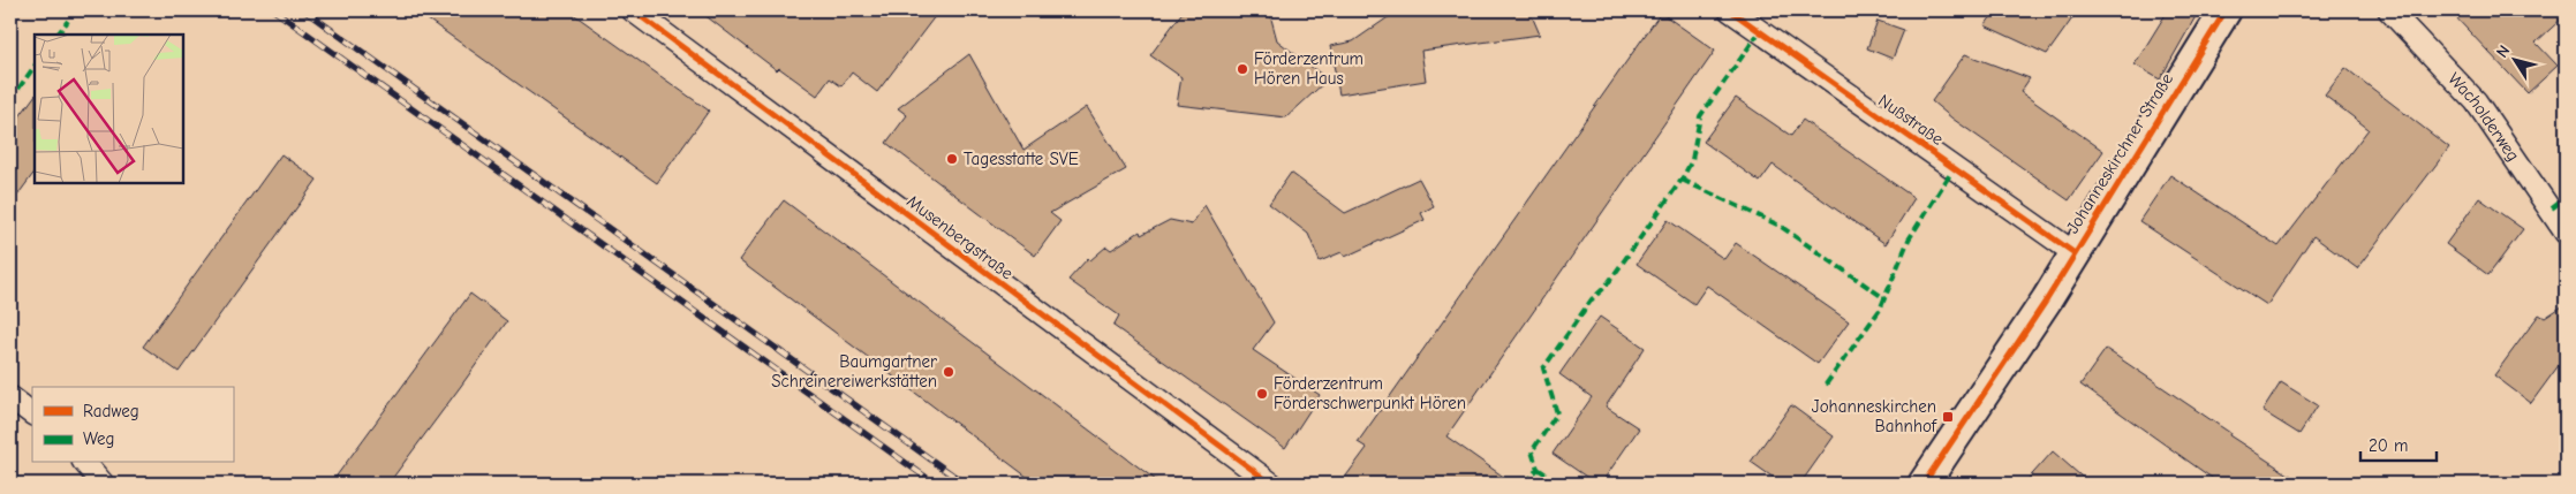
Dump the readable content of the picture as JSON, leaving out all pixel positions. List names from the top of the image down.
{
  "streets": {
    "street": [
      "Wacholderweg",
      "Nußstraße",
      "Johanneskirchner Straße",
      "Musenbergstraße"
    ]
  },
  "crossings": [
    ["Nußstraße", "Johanneskirchner Straße"]
  ],
  "places": {
    "other": [
      "Förderzentrum Hören Haus",
      "Tagesstatte SVE",
      "Baumgartner Schreinereiwerkstätten",
      "Förderzentrum Förderschwerpunkt Hören"
    ],
    "transit": ["Johanneskirchen Bahnhof"]
  },
  "legend": ["Radweg", "Weg"],
  "scale_bar": "20 m",
  "north": "top left"
}
